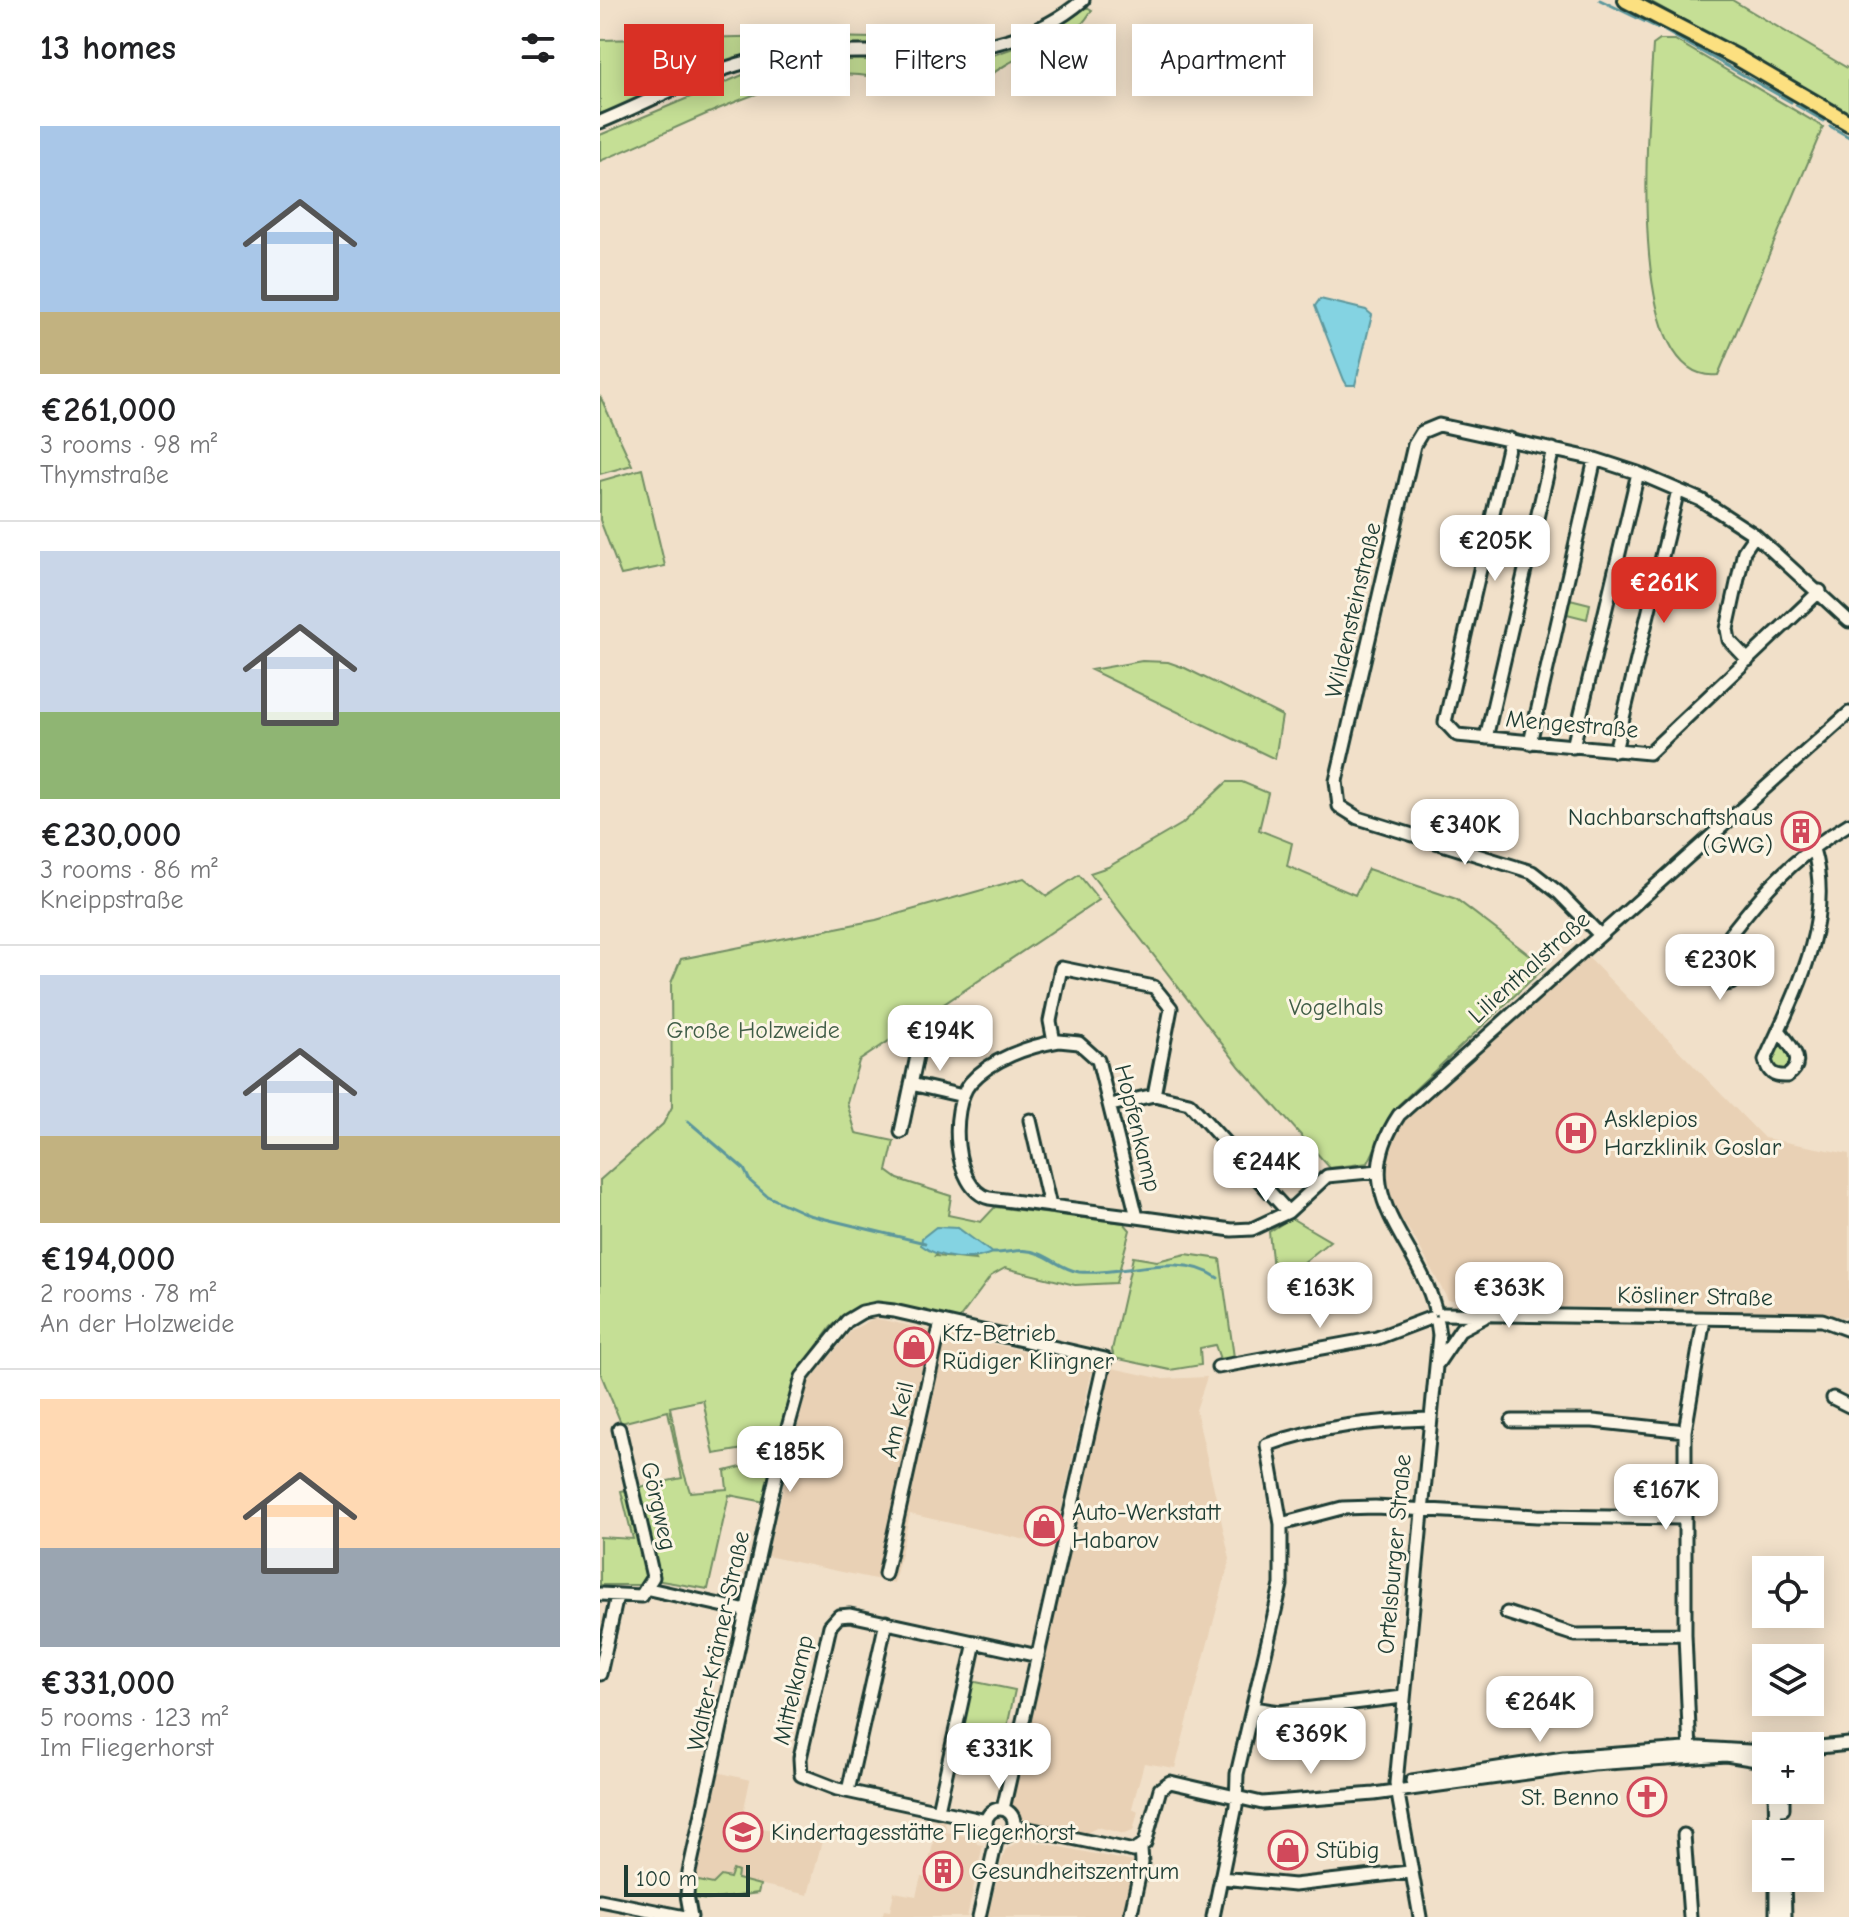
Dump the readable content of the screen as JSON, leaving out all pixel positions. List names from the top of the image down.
{
  "streets": {
    "street": [
      "Wildensteinstraße",
      "Mengestraße",
      "Lilienthalstraße",
      "Hopfenkamp",
      "Kösliner Straße",
      "Am Keil",
      "Görgweg",
      "Ortelsburger Straße",
      "Walter-Krämer-Straße",
      "Mittelkamp"
    ]
  },
  "crossings": [
    ["Wildensteinstraße", "Mengestraße"],
    ["Wildensteinstraße", "Lilienthalstraße"],
    ["Lilienthalstraße", "Kösliner Straße"],
    ["Lilienthalstraße", "Ortelsburger Straße"],
    ["Kösliner Straße", "Ortelsburger Straße"],
    ["Am Keil", "Walter-Krämer-Straße"],
    ["Walter-Krämer-Straße", "Mittelkamp"]
  ],
  "parks": ["Vogelhals", "Große Holzweide"],
  "places": {
    "building": ["Nachbarschaftshaus (GWG)", "Gesundheitszentrum"],
    "hospital": ["Asklepios Harzklinik Goslar"],
    "shop": ["Kfz-Betrieb Rüdiger Klingner", "Auto-Werkstatt Habarov", "Stübig"],
    "church": ["St. Benno"],
    "school or university": ["Kindertagesstätte Fliegerhorst"]
  },
  "scale_bar": "100 m",
  "page": {
    "heading": "13 homes",
    "chip": [
      "Buy",
      "Rent",
      "Filters",
      "New",
      "Apartment"
    ],
    "list": [
      {
        "name": "€261,000",
        "note": "3 rooms · 98 m² · Thymstraße"
      },
      {
        "name": "€230,000",
        "note": "3 rooms · 86 m² · Kneippstraße"
      },
      {
        "name": "€194,000",
        "note": "2 rooms · 78 m² · An der Holzweide"
      },
      {
        "name": "€331,000",
        "note": "5 rooms · 123 m² · Im Fliegerhorst"
      }
    ],
    "price": [
      "€205K",
      "€261K",
      "€340K",
      "€230K",
      "€194K",
      "€244K",
      "€163K",
      "€363K",
      "€185K",
      "€167K",
      "€264K",
      "€369K",
      "€331K"
    ],
    "map_buttons": ["+", "−"],
    "scale": "100 m"
  }
}
